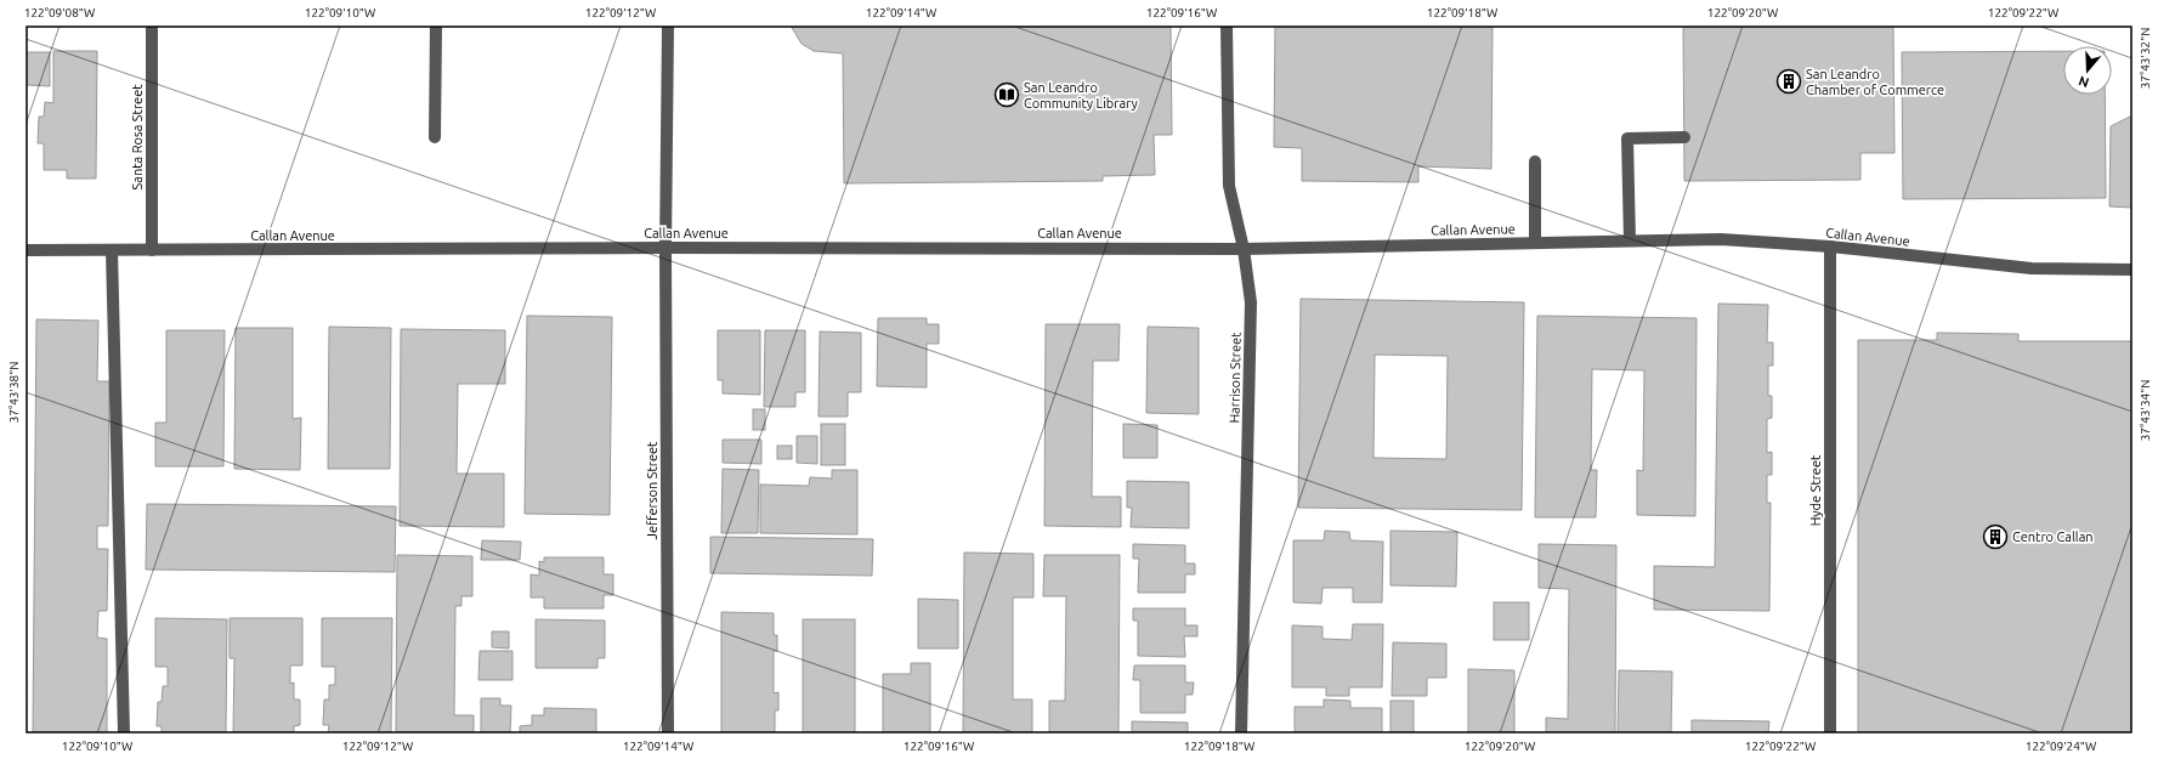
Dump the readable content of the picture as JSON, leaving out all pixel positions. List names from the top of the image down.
{
  "streets": {
    "street": [
      "Santa Rosa Street",
      "Callan Avenue",
      "Harrison Street",
      "Jefferson Street",
      "Hyde Street"
    ]
  },
  "crossings": [
    ["Santa Rosa Street", "Callan Avenue"],
    ["Callan Avenue", "Harrison Street"],
    ["Callan Avenue", "Jefferson Street"],
    ["Callan Avenue", "Hyde Street"]
  ],
  "places": {
    "building": ["San Leandro Chamber of Commerce", "Centro Callan"],
    "library": ["San Leandro Community Library"]
  },
  "north": "bottom",
  "coordinates": [
    "122°09'08\"W",
    "122°09'10\"W",
    "122°09'12\"W",
    "122°09'14\"W",
    "122°09'16\"W",
    "122°09'18\"W",
    "122°09'20\"W",
    "122°09'22\"W",
    "37°43'32\"N",
    "37°43'38\"N",
    "37°43'34\"N",
    "122°09'24\"W"
  ]
}
